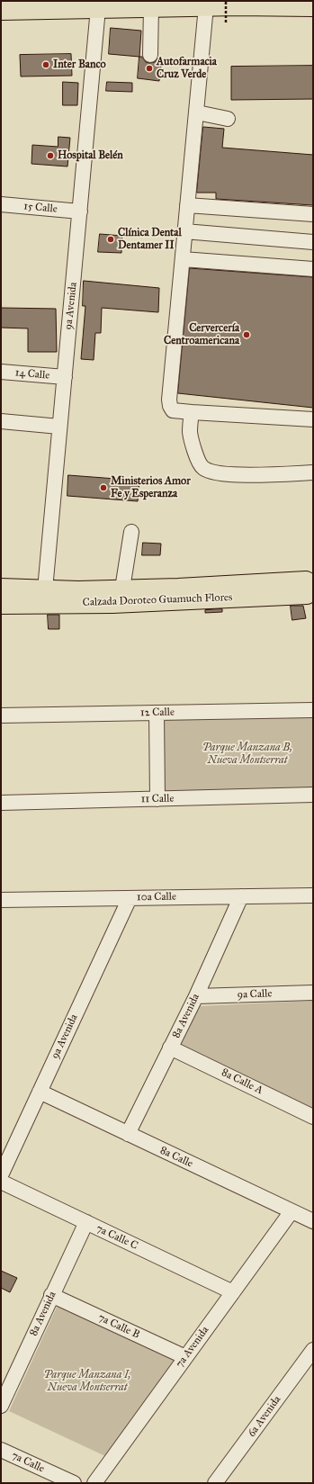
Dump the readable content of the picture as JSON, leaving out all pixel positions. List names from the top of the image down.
{
  "streets": {
    "main road": ["Calzada Doroteo Guamuch Flores"],
    "street": [
      "15 Calle",
      "9a Avenida",
      "14 Calle",
      "12 Calle",
      "11 Calle",
      "10a Calle",
      "9a Calle",
      "8a Avenida",
      "8a Calle A",
      "8a Calle",
      "7a Calle C",
      "7a Calle B",
      "7a Avenida",
      "6a Avenida",
      "7a Calle"
    ]
  },
  "crossings": [
    ["15 Calle", "9a Avenida"],
    ["9a Avenida", "14 Calle"],
    ["9a Avenida", "Calzada Doroteo Guamuch Flores"],
    ["9a Avenida", "10a Calle"],
    ["9a Avenida", "8a Calle"],
    ["10a Calle", "8a Avenida"],
    ["9a Calle", "8a Avenida"],
    ["8a Avenida", "8a Calle A"],
    ["8a Avenida", "8a Calle"],
    ["8a Avenida", "7a Calle C"],
    ["8a Avenida", "7a Calle B"],
    ["8a Calle", "7a Avenida"],
    ["7a Calle C", "7a Avenida"],
    ["7a Calle B", "7a Avenida"]
  ],
  "parks": ["Parque Manzana B, Nueva Montserrat", "Parque Manzana I, Nueva Montserrat"],
  "places": [
    "Inter Banco",
    "Autofarmacia Cruz Verde",
    "Hospital Belén",
    "Clínica Dental Dentamer II",
    "Cervercería Centroamericana",
    "Ministerios Amor Fe y Esperanza"
  ]
}
